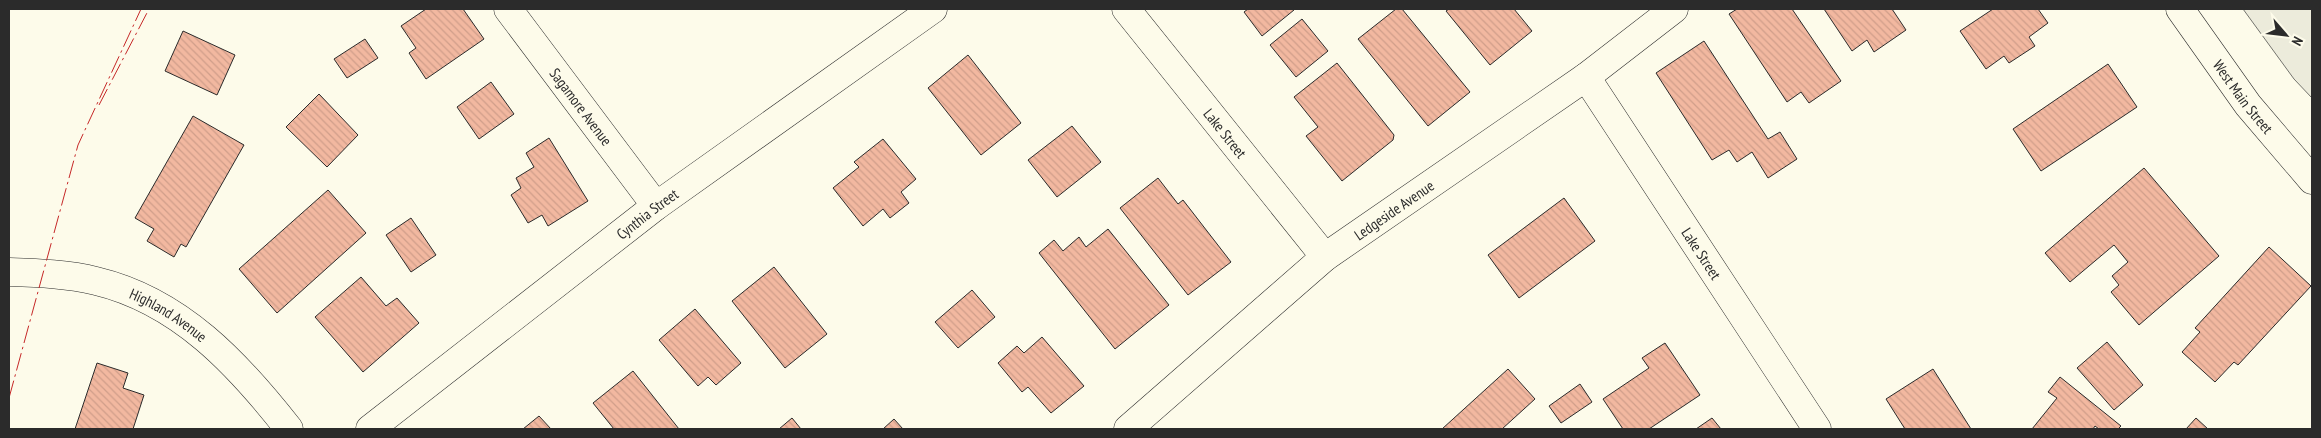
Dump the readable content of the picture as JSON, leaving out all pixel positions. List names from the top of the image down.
{
  "streets": {
    "street": [
      "West Main Street",
      "Sagamore Avenue",
      "Lake Street",
      "Ledgeside Avenue",
      "Cynthia Street",
      "Highland Avenue"
    ]
  },
  "crossings": [
    ["Sagamore Avenue", "Cynthia Street"],
    ["Lake Street", "Ledgeside Avenue"]
  ],
  "north": "bottom right"
}
